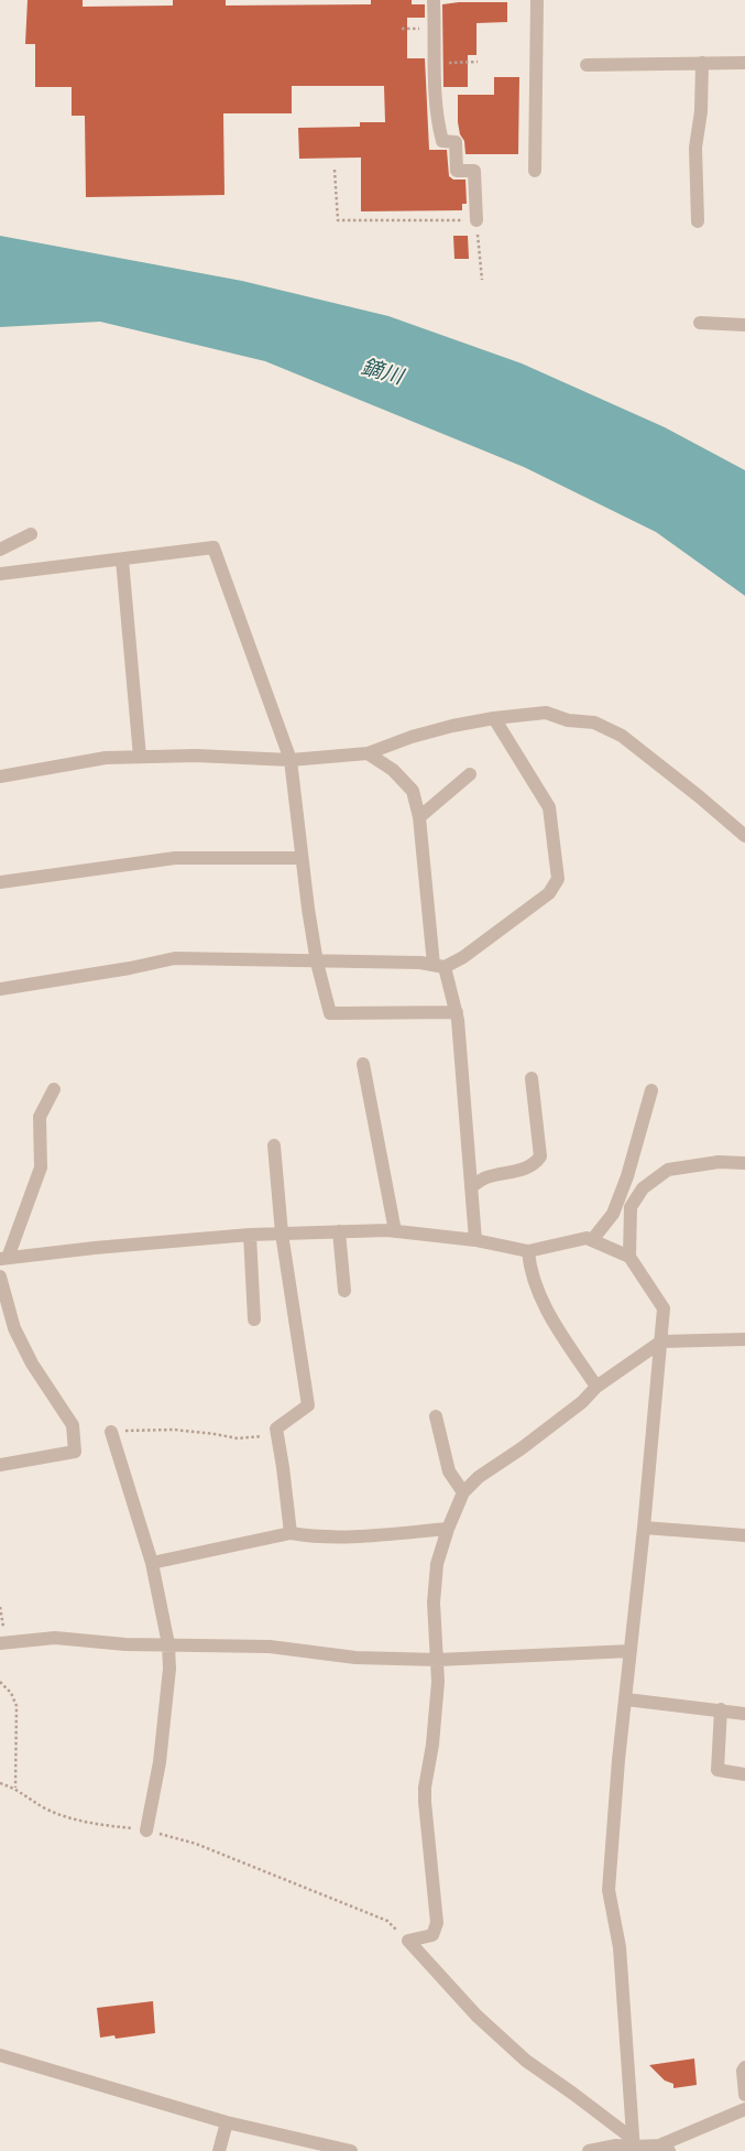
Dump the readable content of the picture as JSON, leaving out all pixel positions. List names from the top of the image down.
{
  "water": ["鏑川"]
}
